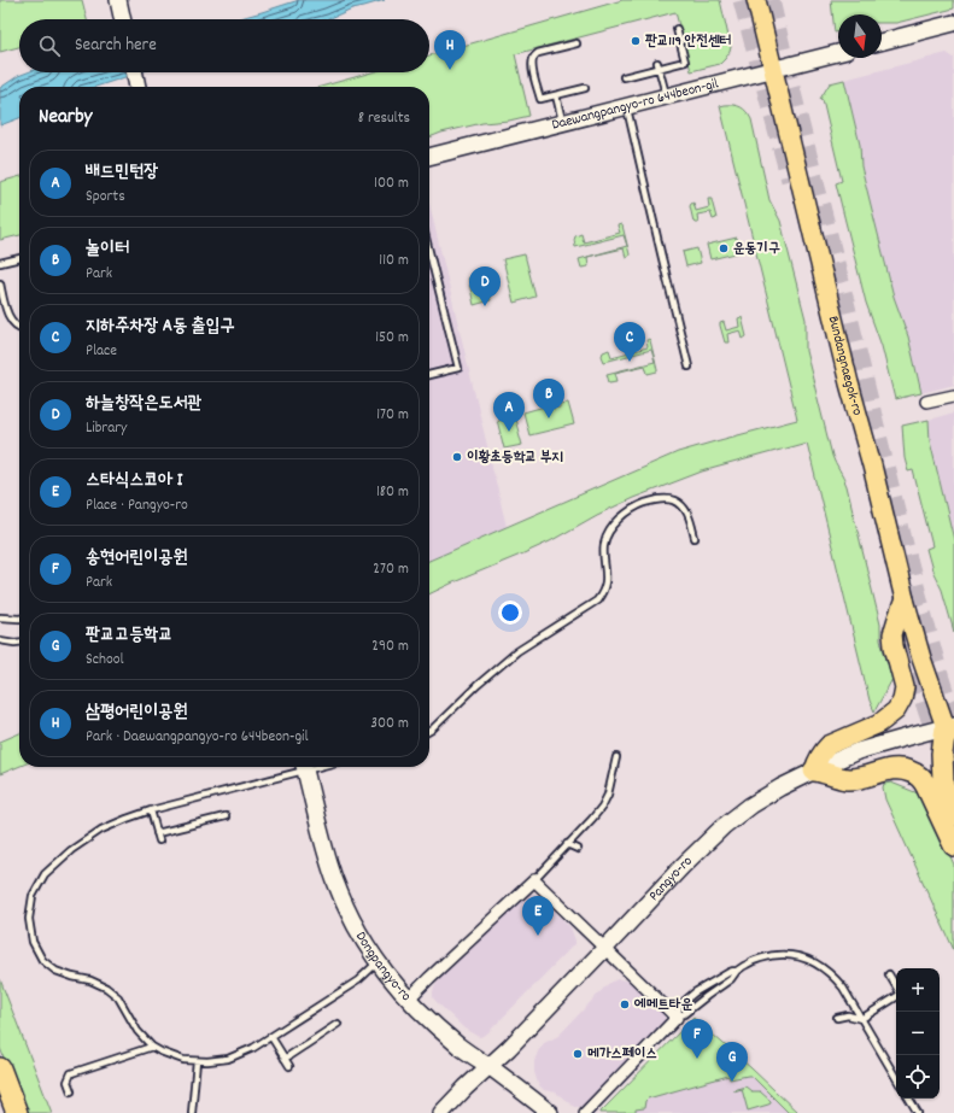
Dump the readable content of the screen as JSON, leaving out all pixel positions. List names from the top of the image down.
{
  "streets": {
    "main road": [
      "Daewangpangyo-ro 644beon-gil",
      "Bundangnaegok-ro",
      "Pangyo-ro",
      "Dongpangyo-ro"
    ]
  },
  "crossings": [
    ["Daewangpangyo-ro 644beon-gil", "Bundangnaegok-ro"],
    ["Bundangnaegok-ro", "Pangyo-ro"],
    ["Pangyo-ro", "Dongpangyo-ro"]
  ],
  "places": [
    "판교119 안전센터",
    "운동기구",
    "이황초등학교 부지",
    "에메트타운",
    "메가스페이스"
  ],
  "north": "bottom",
  "page": {
    "search": "Search here",
    "pins": [
      "H",
      "D",
      "C",
      "B",
      "A",
      "E",
      "F",
      "G"
    ],
    "heading": ["Nearby", "8 results"],
    "list": [
      {
        "mark": "A",
        "name": "배드민턴장",
        "note": "Sports",
        "value": "100 m"
      },
      {
        "mark": "B",
        "name": "놀이터",
        "note": "Park",
        "value": "110 m"
      },
      {
        "mark": "C",
        "name": "지하주차장 A동 출입구",
        "note": "Place",
        "value": "150 m"
      },
      {
        "mark": "D",
        "name": "하늘창작은도서관",
        "note": "Library",
        "value": "170 m"
      },
      {
        "mark": "E",
        "name": "스타식스코아 I",
        "note": "Place · Pangyo-ro",
        "value": "180 m"
      },
      {
        "mark": "F",
        "name": "송현어린이공원",
        "note": "Park",
        "value": "270 m"
      },
      {
        "mark": "G",
        "name": "판교고등학교",
        "note": "School",
        "value": "290 m"
      },
      {
        "mark": "H",
        "name": "삼평어린이공원",
        "note": "Park · Daewangpangyo-ro 644beon-gil",
        "value": "300 m"
      }
    ],
    "map_buttons": ["+", "−"]
  }
}
